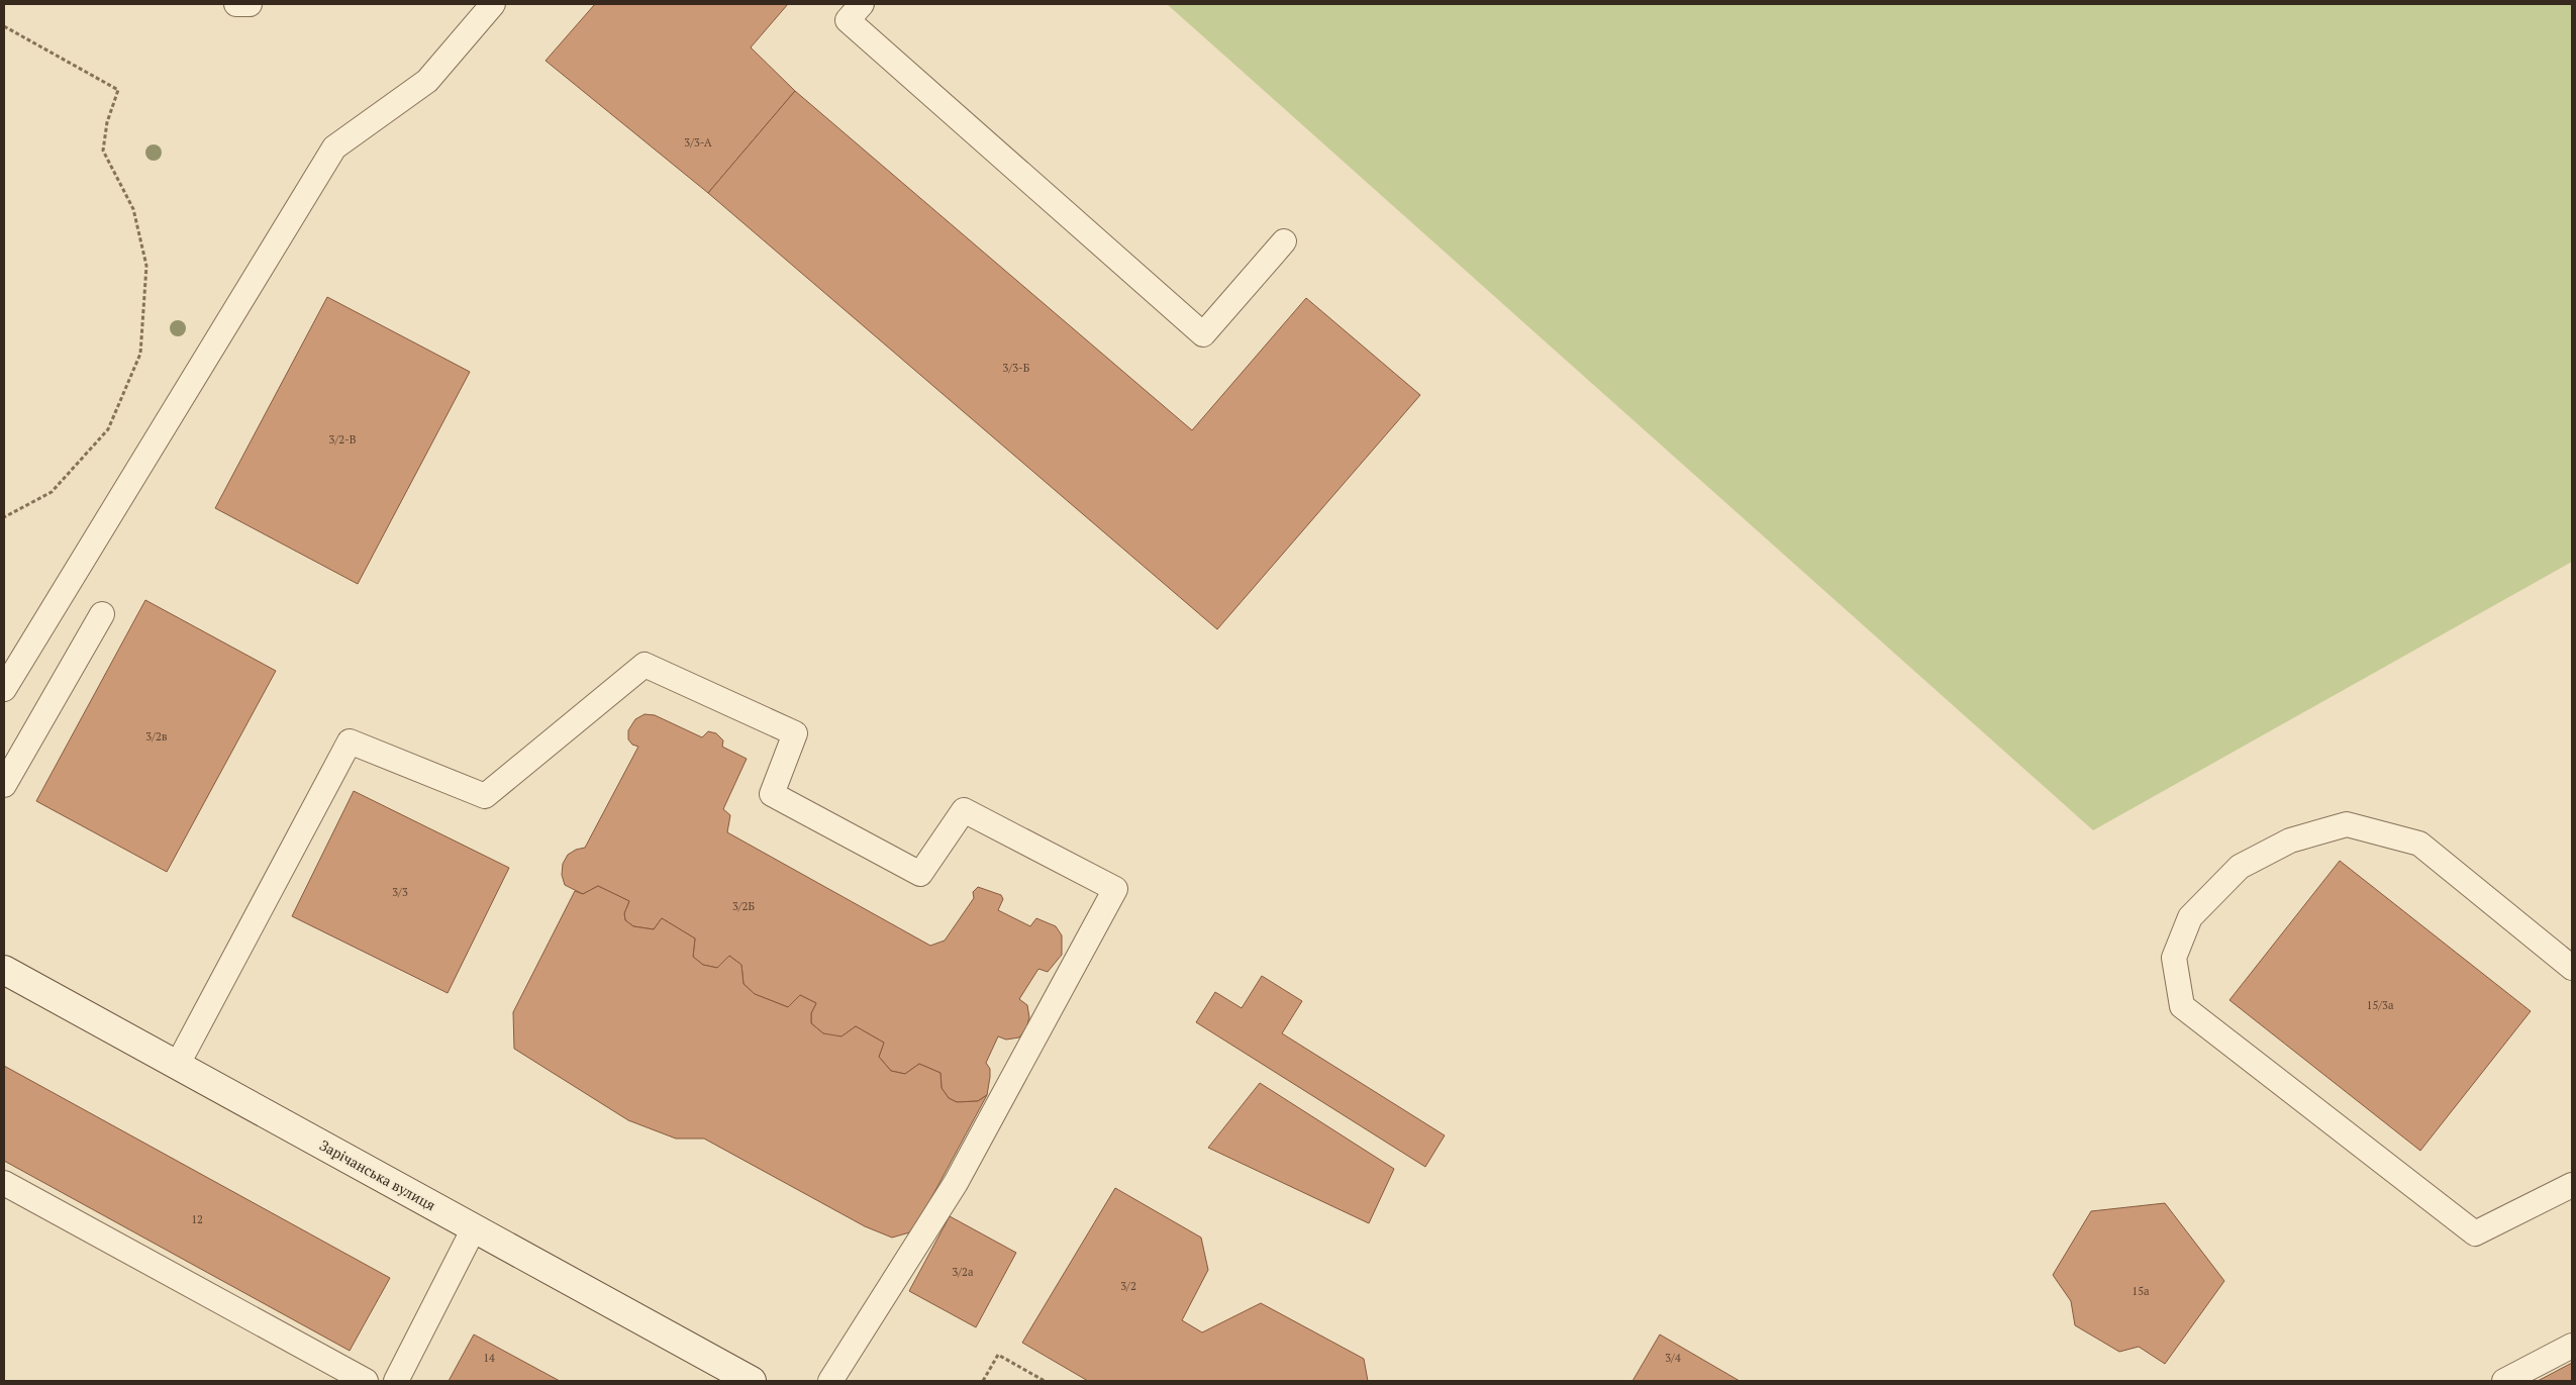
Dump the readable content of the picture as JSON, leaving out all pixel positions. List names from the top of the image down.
{
  "streets": {
    "street": ["Зарічанська вулиця"]
  },
  "house_numbers": [
    "3/3-А",
    "3/3-Б",
    "3/2-В",
    "3/2в",
    "3/3",
    "3/2Б",
    "15/3а",
    "12",
    "3/2а",
    "3/2",
    "15а",
    "14",
    "3/4"
  ]
}
